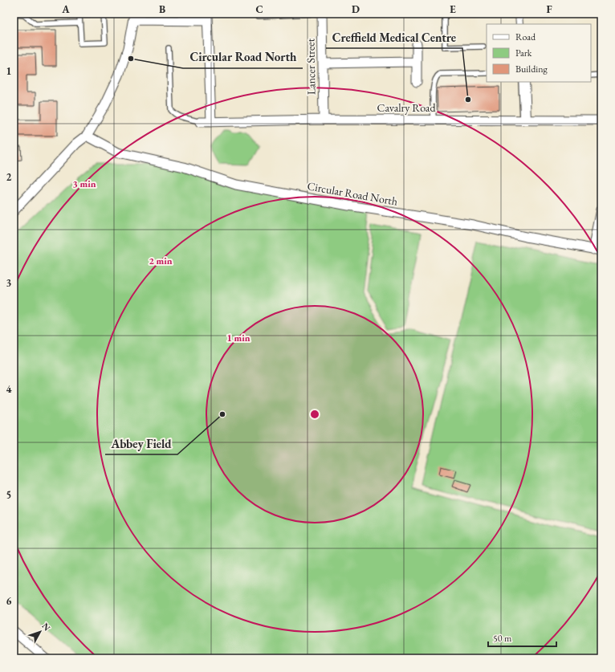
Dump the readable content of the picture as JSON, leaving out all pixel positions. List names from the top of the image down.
{
  "streets": {
    "street": ["Lancer Street", "Cavalry Road", "Circular Road North"]
  },
  "crossings": [
    ["Lancer Street", "Cavalry Road"]
  ],
  "places": ["Circular Road North", "Creffield Medical Centre", "Abbey Field"],
  "legend": ["Road", "Park", "Building"],
  "scale_bar": "50 m",
  "north": "top right",
  "grid": {
    "columns": [
      "A",
      "B",
      "C",
      "D",
      "E",
      "F"
    ],
    "rows": [
      "1",
      "2",
      "3",
      "4",
      "5",
      "6"
    ]
  },
  "rings": ["3 min", "2 min", "1 min"]
}
